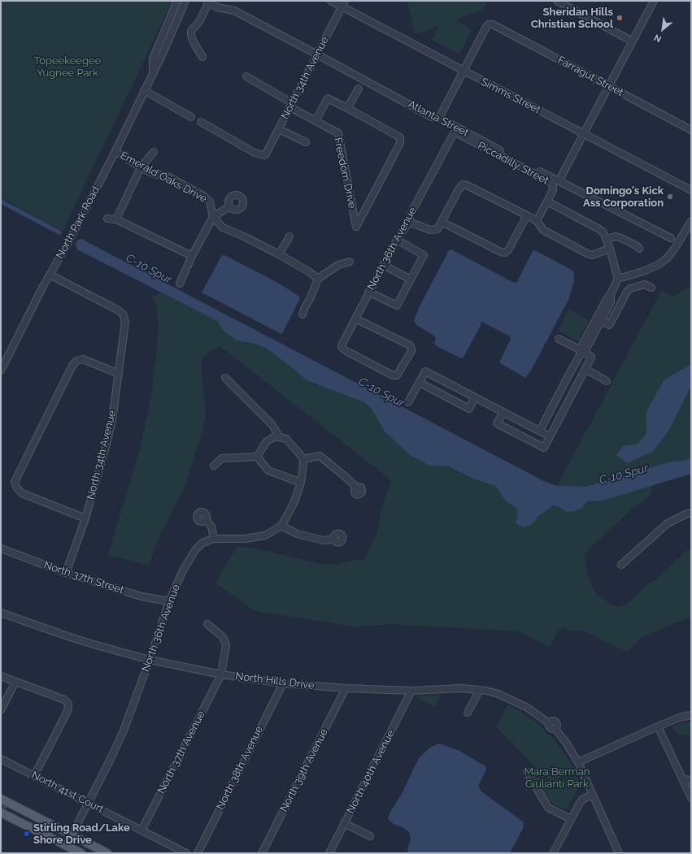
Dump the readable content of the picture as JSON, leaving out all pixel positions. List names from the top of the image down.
{
  "streets": {
    "street": [
      "Farragut Street",
      "North 34th Avenue",
      "Simms Street",
      "Atlanta Street",
      "Piccadilly Street",
      "Freedom Drive",
      "Emerald Oaks Drive",
      "North Park Road",
      "North 36th Avenue",
      "North 37th Street",
      "North Hills Drive",
      "North 37th Avenue",
      "North 38th Avenue",
      "North 39th Avenue",
      "North 40th Avenue",
      "North 41st Court"
    ]
  },
  "crossings": [
    ["Farragut Street", "Simms Street"],
    ["North 34th Avenue", "Simms Street"],
    ["North 34th Avenue", "Atlanta Street"],
    ["North 34th Avenue", "Freedom Drive"],
    ["North 34th Avenue", "North Park Road"],
    ["North 34th Avenue", "North 37th Street"],
    ["Piccadilly Street", "North 36th Avenue"],
    ["Emerald Oaks Drive", "North Park Road"],
    ["North 36th Avenue", "North 37th Street"],
    ["North 36th Avenue", "North Hills Drive"],
    ["North 36th Avenue", "North 41st Court"],
    ["North Hills Drive", "North 37th Avenue"],
    ["North Hills Drive", "North 38th Avenue"],
    ["North Hills Drive", "North 39th Avenue"],
    ["North Hills Drive", "North 40th Avenue"],
    ["North 37th Avenue", "North 41st Court"]
  ],
  "water": ["C-10 Spur"],
  "parks": ["Topeekeegee Yugnee Park", "Mara Berman Giulianti Park"],
  "places": ["Sheridan Hills Christian School", "Domingo's Kick Ass Corporation", "Stirling Road/Lake Shore Drive"],
  "north": "bottom left"
}
